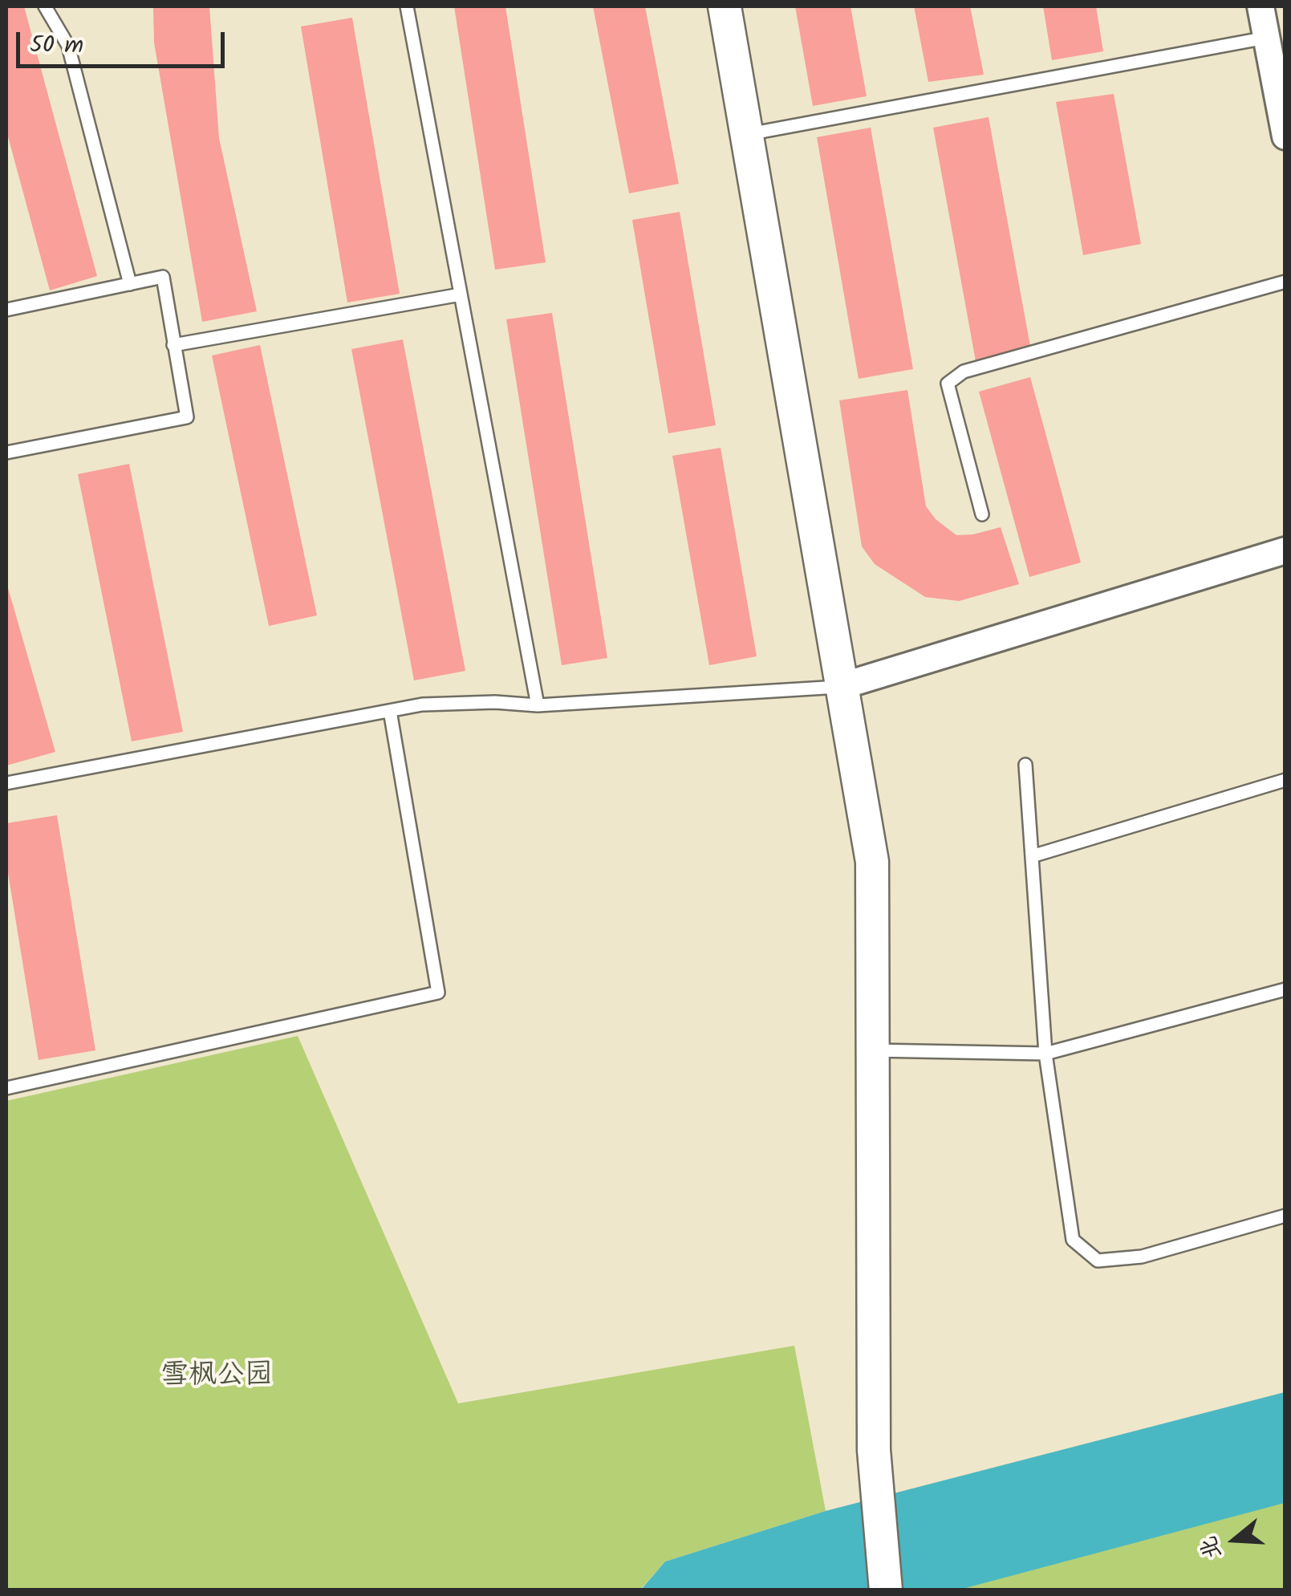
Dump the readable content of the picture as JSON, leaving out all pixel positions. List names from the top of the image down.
{
  "parks": ["雪枫公园"],
  "scale_bar": "50 m",
  "north": "left"
}
